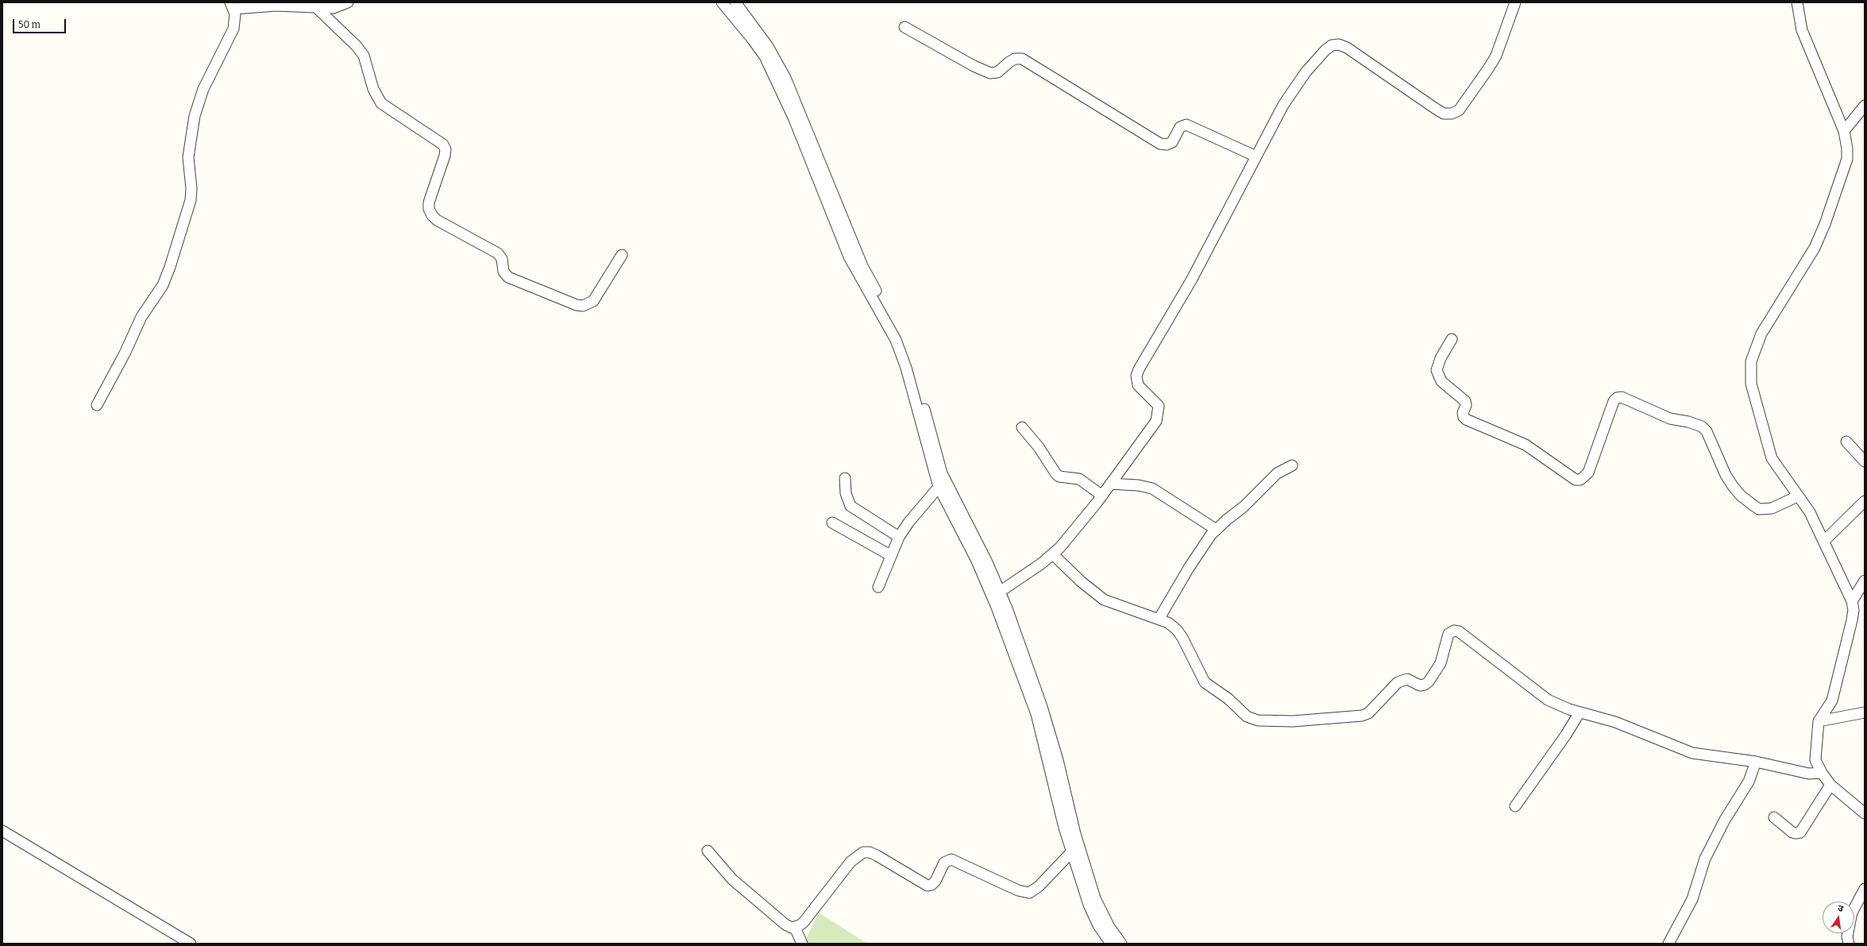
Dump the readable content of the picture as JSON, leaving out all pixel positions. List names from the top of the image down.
{
  "scale_bar": "50 m",
  "north": "top"
}
